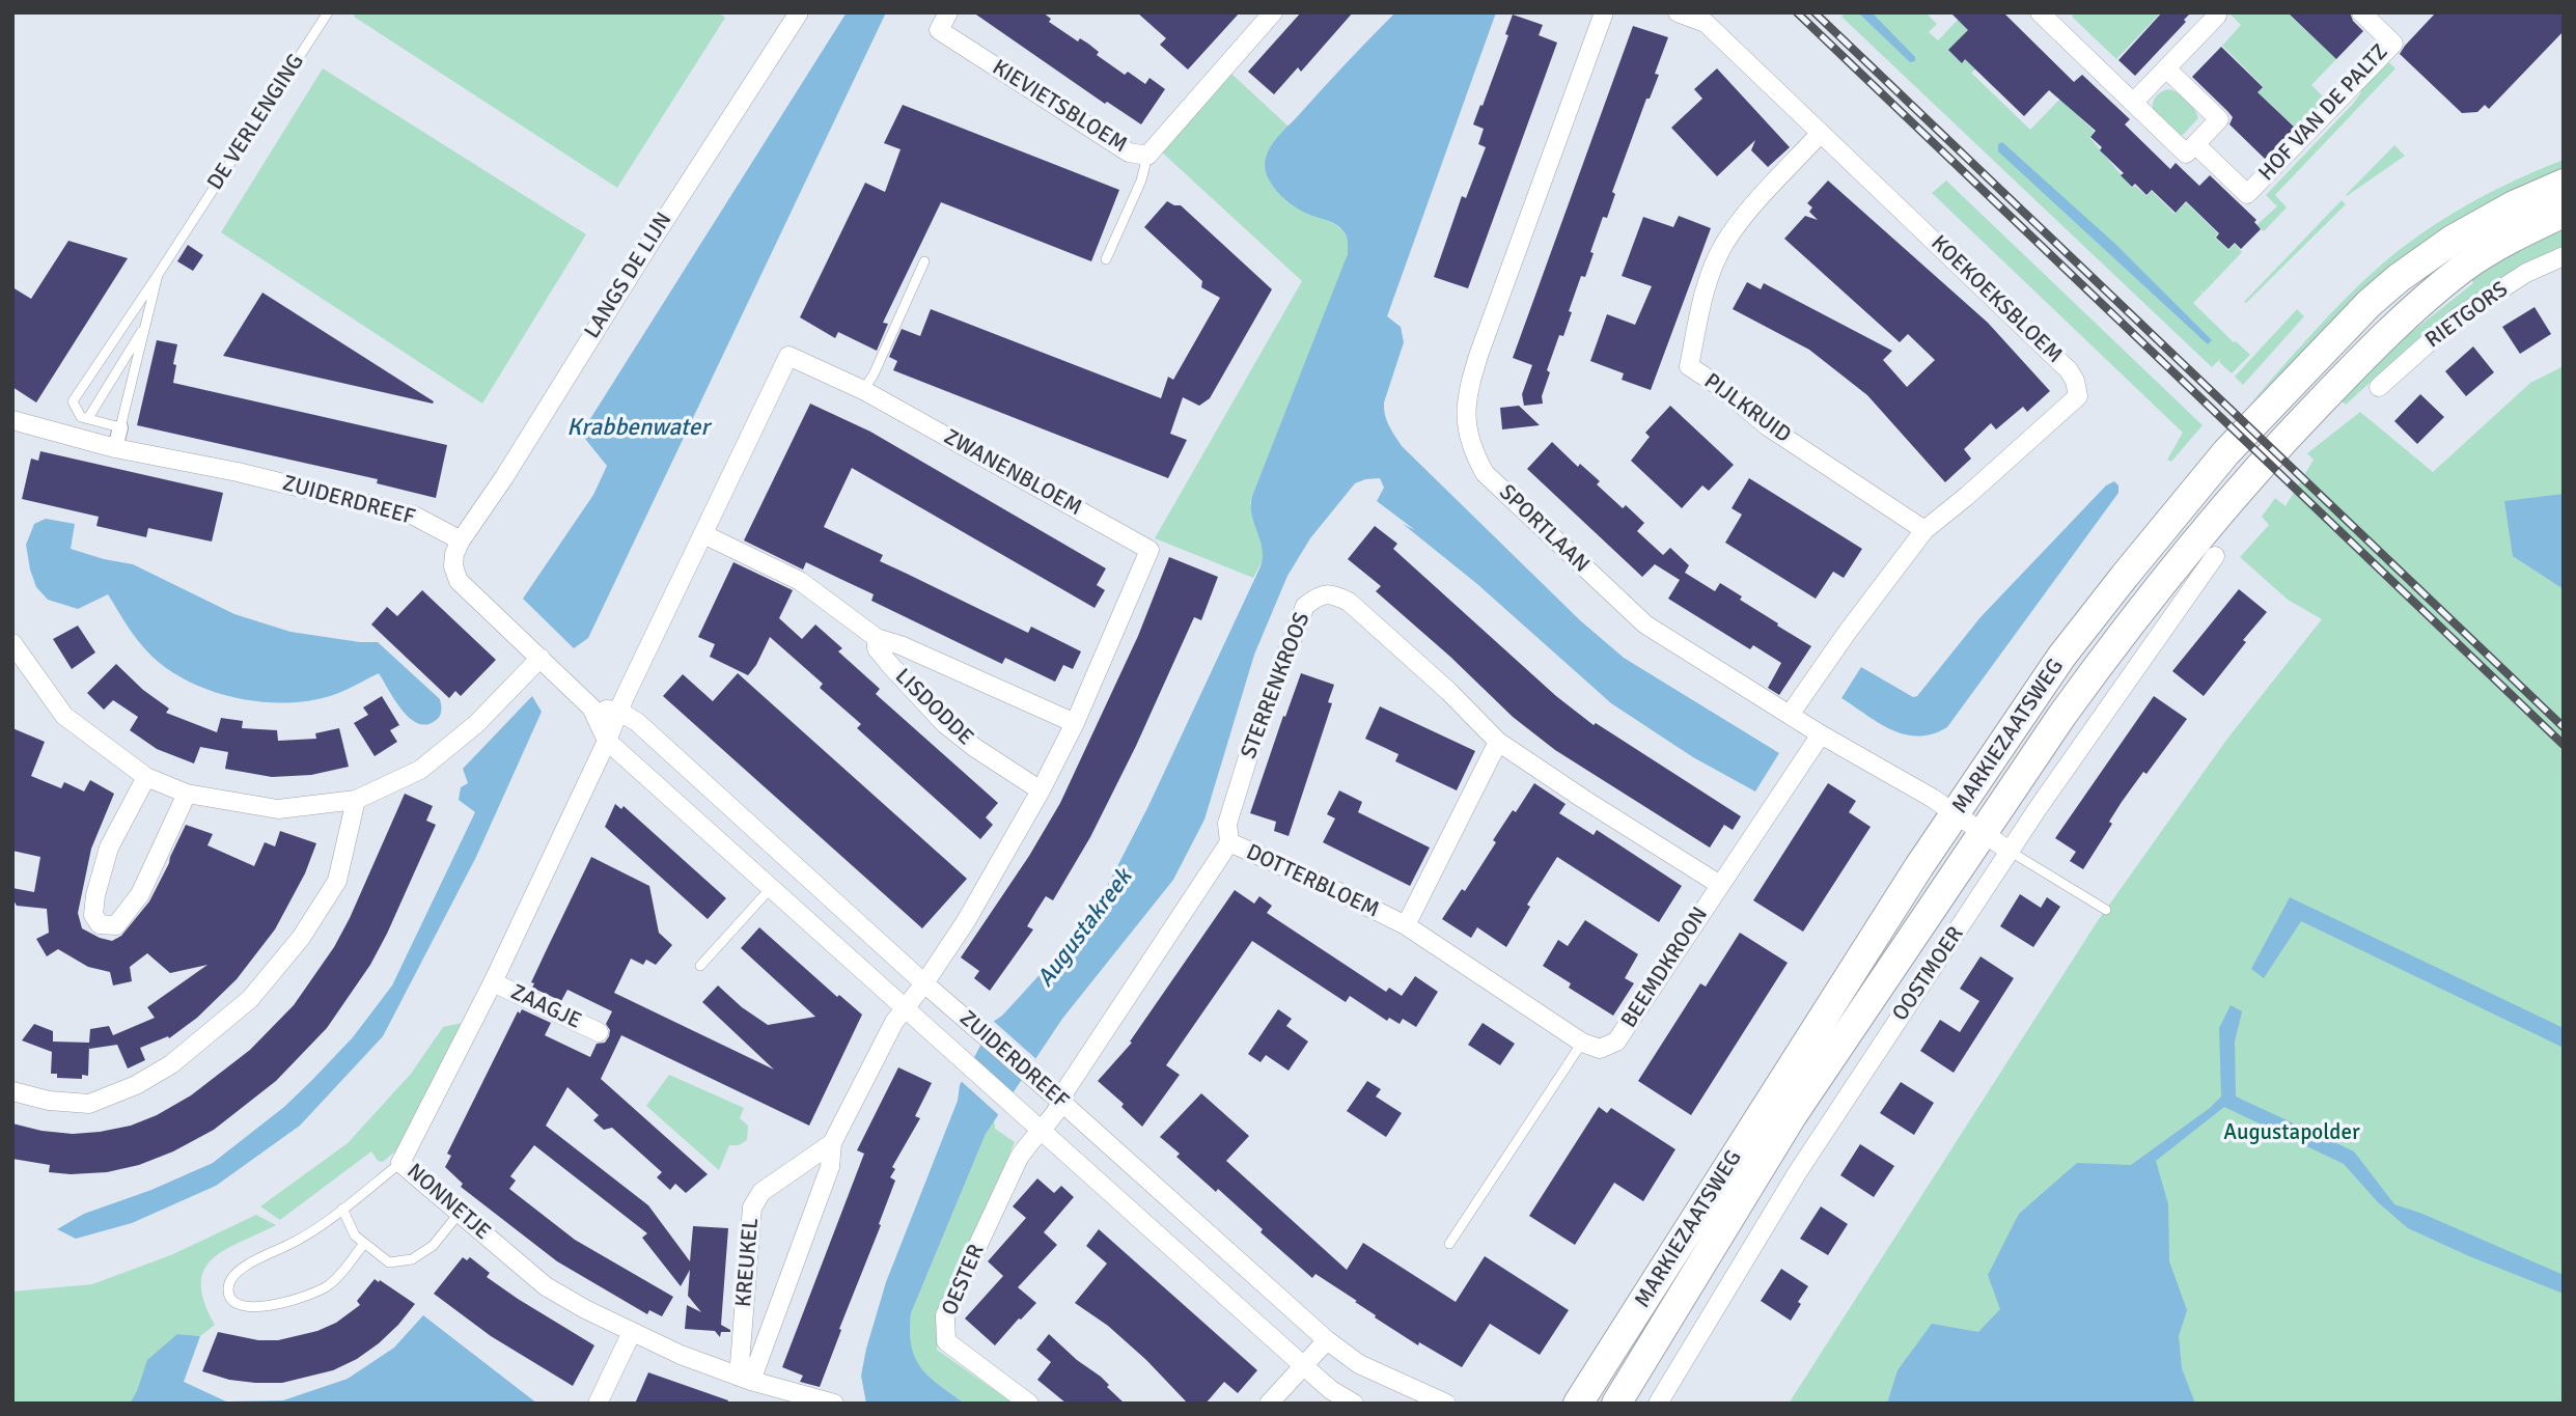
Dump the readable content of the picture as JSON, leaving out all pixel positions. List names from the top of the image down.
{
  "streets": {
    "main road": ["MARKIEZAATSWEG"],
    "street": [
      "KIEVIETSBLOEM",
      "HOF VAN DE PALTZ",
      "LANGS DE LIJN",
      "KOEKOEKSBLOEM",
      "RIETGORS",
      "PIJLKRUID",
      "ZWANENBLOEM",
      "ZUIDERDREEF",
      "SPORTLAAN",
      "STERRENKROOS",
      "LISDODDE",
      "DOTTERBLOEM",
      "BEEMDKROON",
      "OOSTMOER",
      "ZAAGJE",
      "NONNETJE",
      "KREUKEL",
      "OESTER"
    ],
    "lane": ["DE VERLENGING"]
  },
  "crossings": [
    ["LANGS DE LIJN", "ZUIDERDREEF"],
    ["KOEKOEKSBLOEM", "PIJLKRUID"],
    ["KOEKOEKSBLOEM", "SPORTLAAN"],
    ["ZWANENBLOEM", "ZUIDERDREEF"],
    ["ZWANENBLOEM", "LISDODDE"],
    ["ZWANENBLOEM", "NONNETJE"],
    ["ZWANENBLOEM", "KREUKEL"],
    ["ZUIDERDREEF", "DOTTERBLOEM"],
    ["ZUIDERDREEF", "NONNETJE"],
    ["ZUIDERDREEF", "KREUKEL"],
    ["ZUIDERDREEF", "OESTER"],
    ["SPORTLAAN", "MARKIEZAATSWEG"],
    ["SPORTLAAN", "BEEMDKROON"],
    ["SPORTLAAN", "OOSTMOER"],
    ["STERRENKROOS", "DOTTERBLOEM"],
    ["STERRENKROOS", "BEEMDKROON"],
    ["DOTTERBLOEM", "BEEMDKROON"],
    ["DOTTERBLOEM", "OESTER"],
    ["ZAAGJE", "NONNETJE"],
    ["NONNETJE", "KREUKEL"]
  ],
  "water": ["Krabbenwater", "Augustakreek"],
  "parks": ["Augustapolder"]
}
